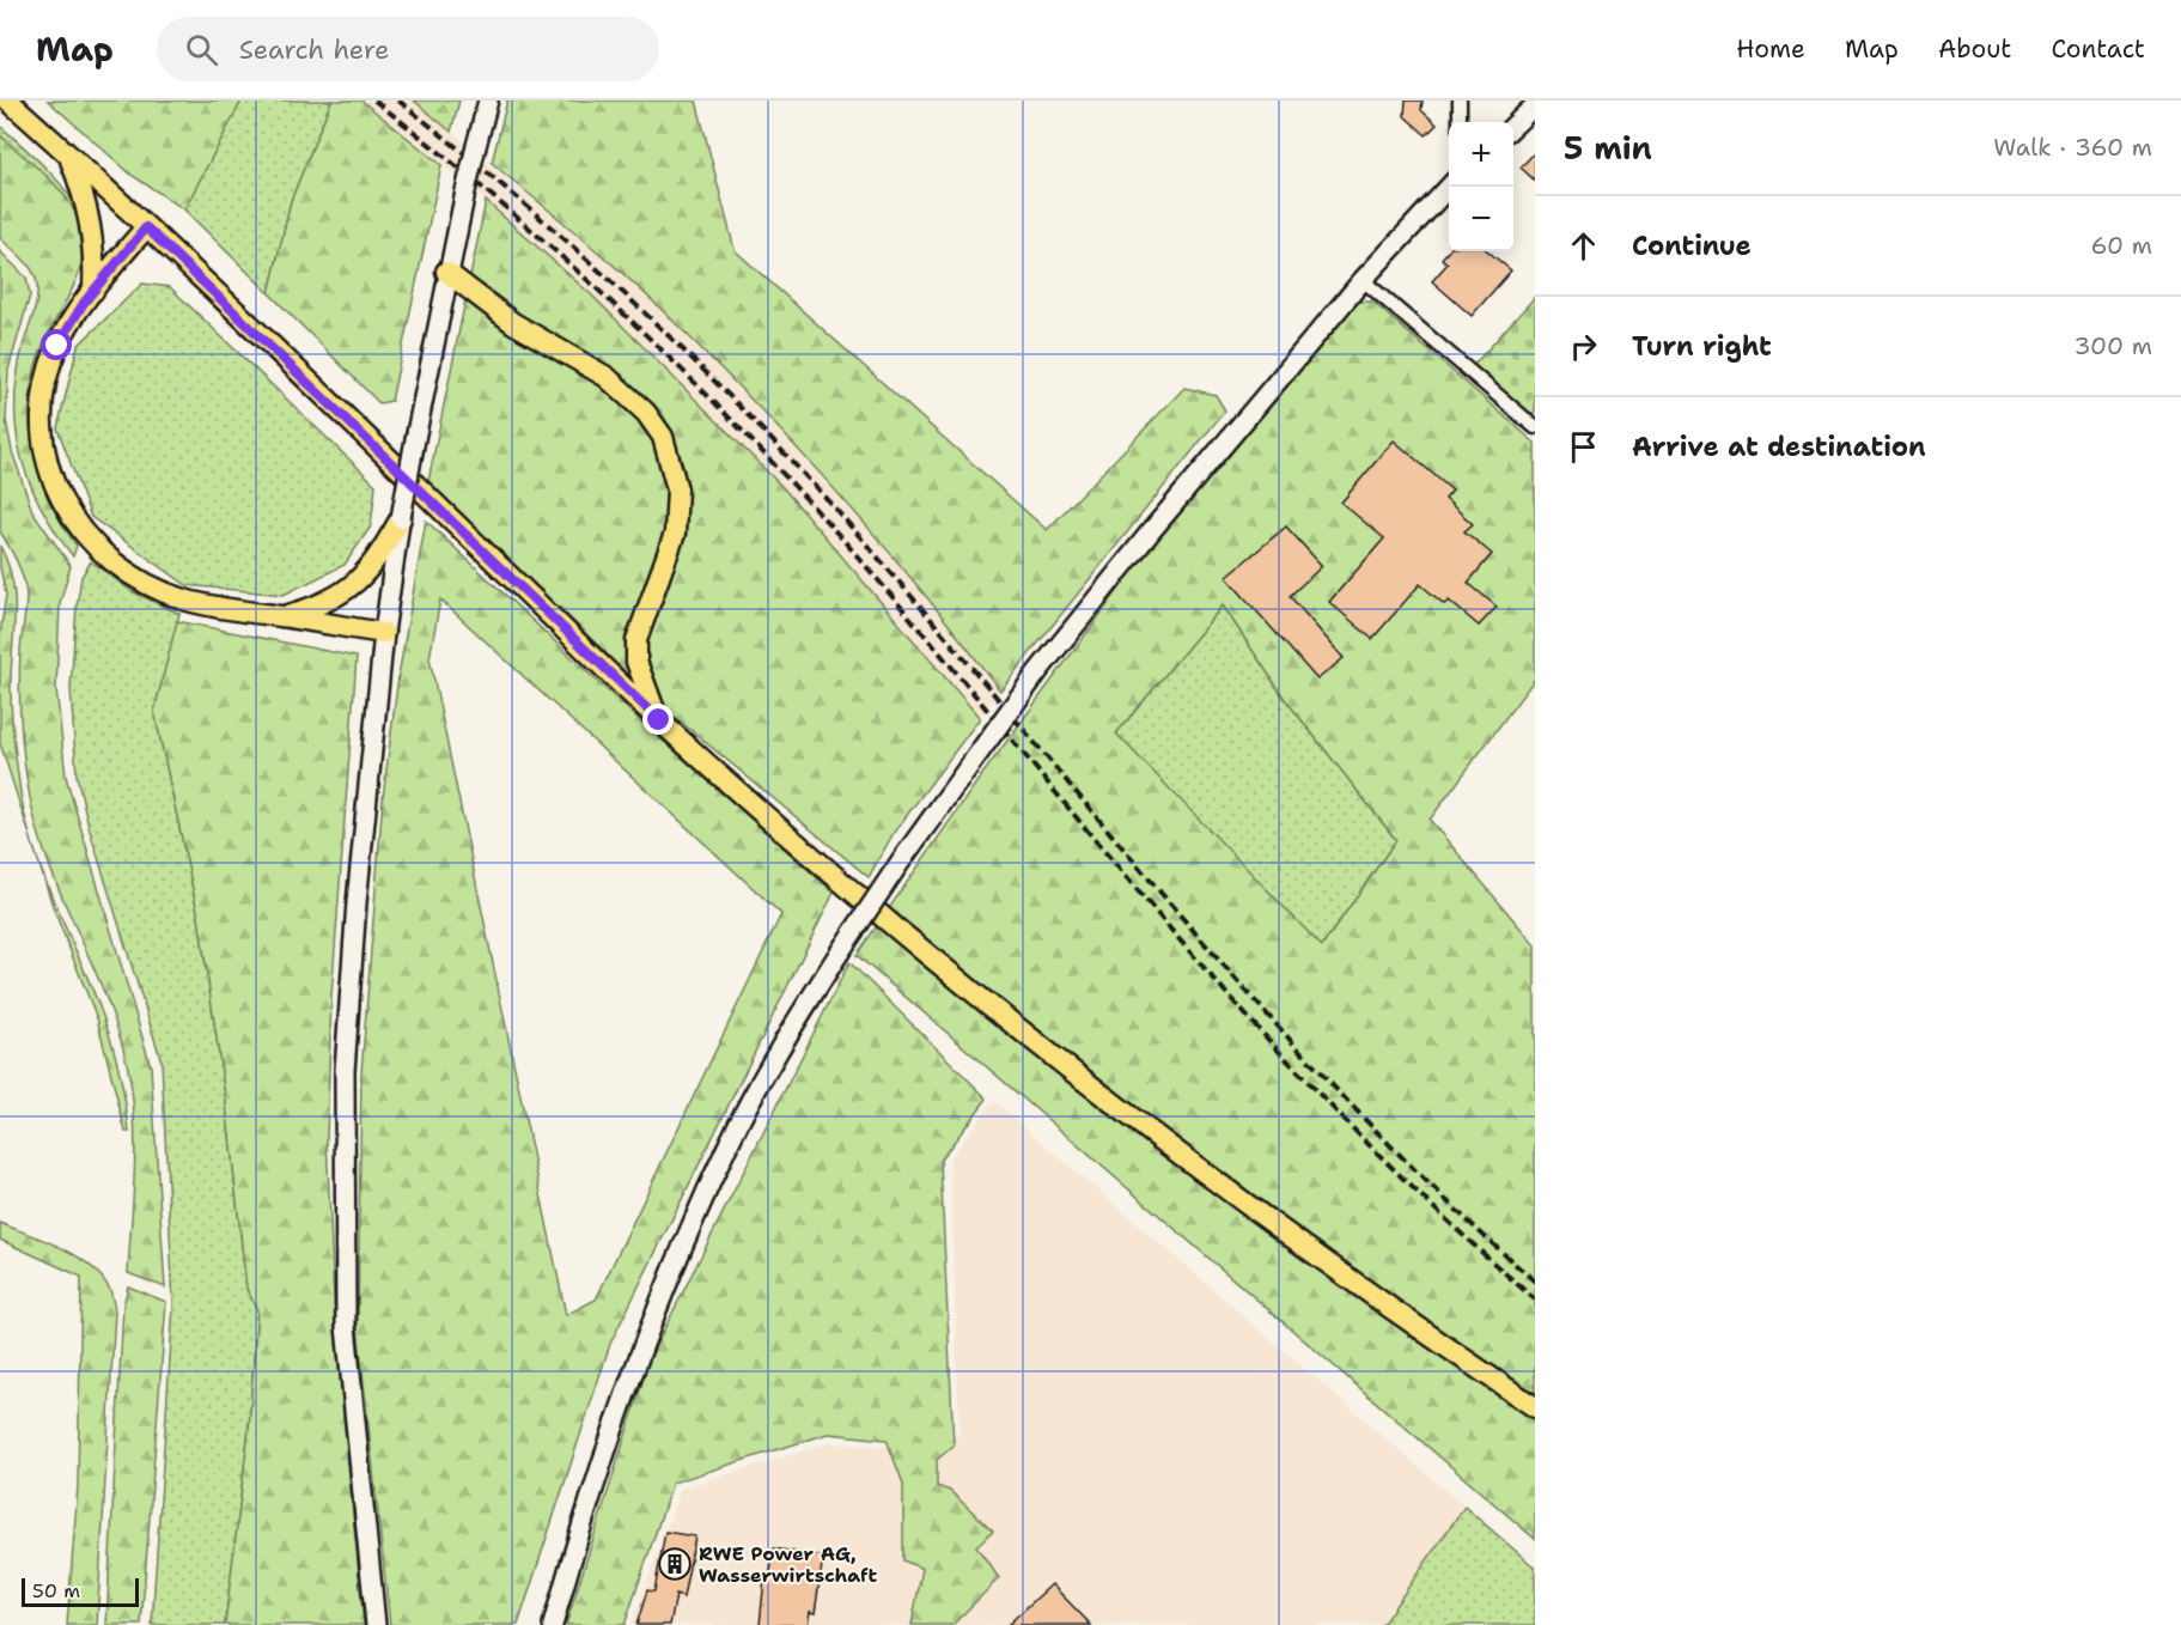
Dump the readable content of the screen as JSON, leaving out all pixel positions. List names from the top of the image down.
{
  "places": {
    "building": ["RWE Power AG, Wasserwirtschaft"]
  },
  "scale_bar": "50 m",
  "page": {
    "header": "Map",
    "search": "Search here",
    "nav": [
      "Home",
      "Map",
      "About",
      "Contact"
    ],
    "heading": ["5 min", "Walk · 360 m"],
    "map_buttons": ["+", "−"],
    "list": [
      ["Continue", "60 m"],
      ["Turn right", "300 m"],
      "Arrive at destination"
    ],
    "scale": "50 m"
  }
}
